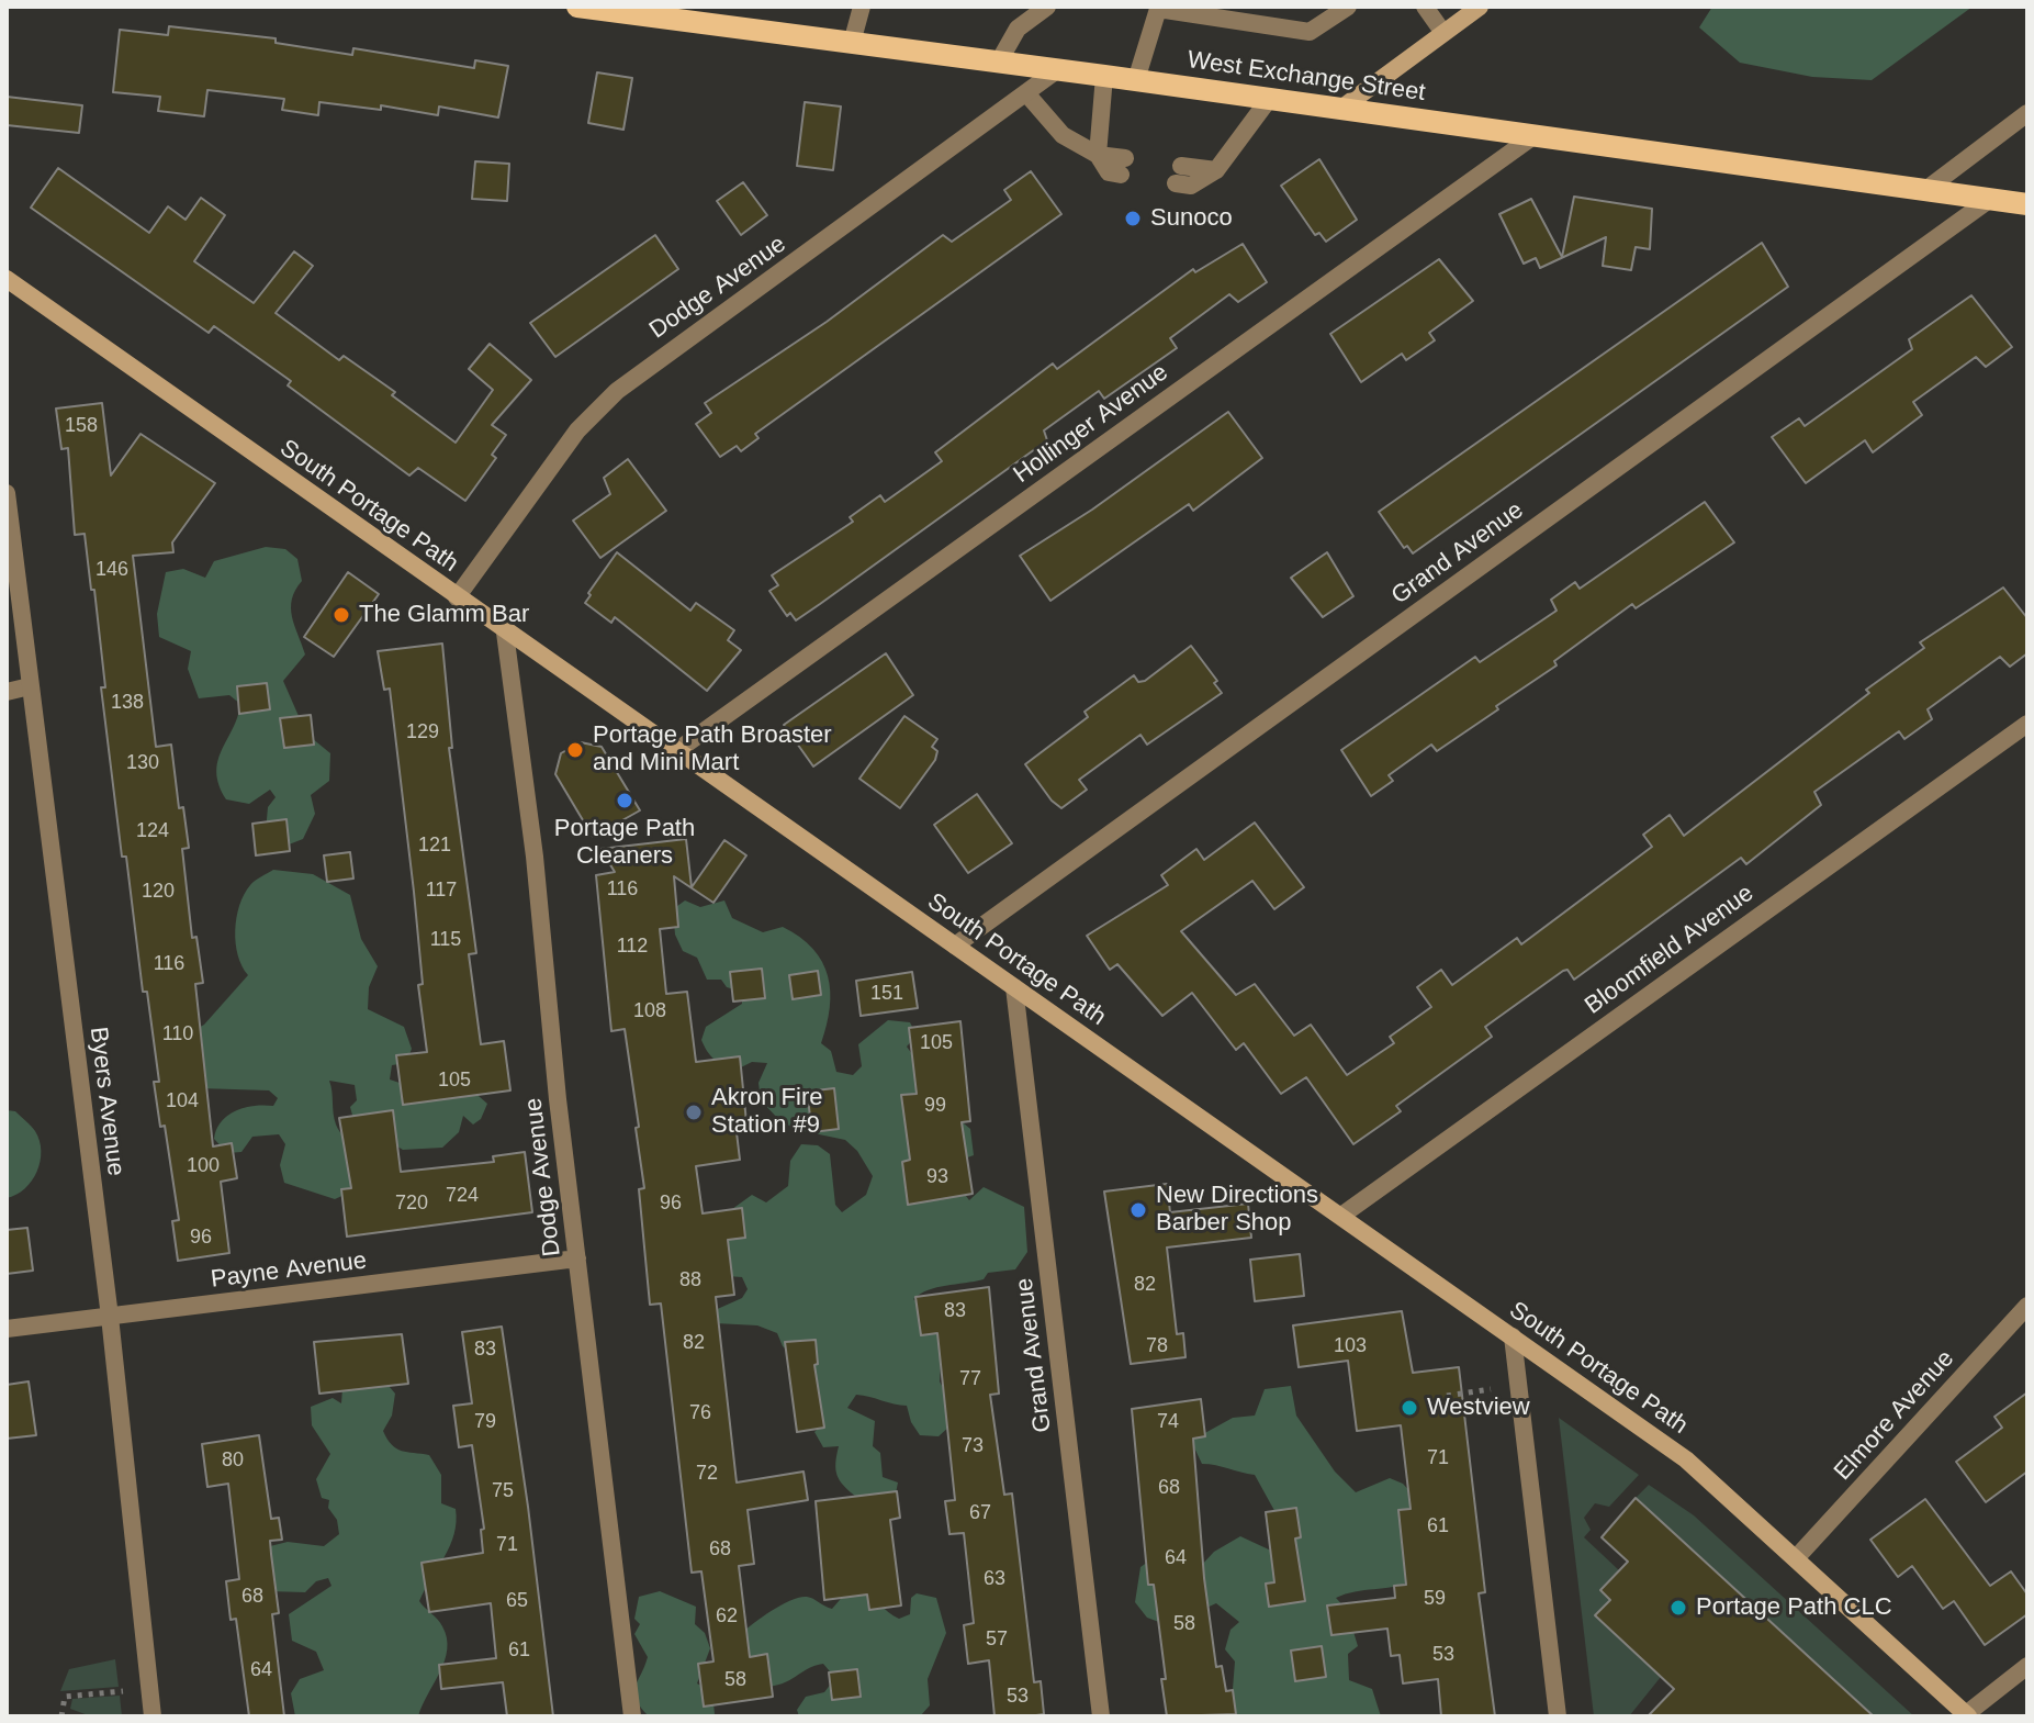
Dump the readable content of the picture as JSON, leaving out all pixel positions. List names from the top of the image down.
{
  "streets": {
    "main road": ["West Exchange Street", "South Portage Path"],
    "street": [
      "Dodge Avenue",
      "Hollinger Avenue",
      "Grand Avenue",
      "Bloomfield Avenue",
      "Byers Avenue",
      "Payne Avenue",
      "Elmore Avenue"
    ]
  },
  "crossings": [
    ["West Exchange Street", "Dodge Avenue"],
    ["West Exchange Street", "Hollinger Avenue"],
    ["West Exchange Street", "Grand Avenue"],
    ["Dodge Avenue", "South Portage Path"],
    ["Dodge Avenue", "Payne Avenue"],
    ["Hollinger Avenue", "South Portage Path"],
    ["South Portage Path", "Grand Avenue"],
    ["South Portage Path", "Bloomfield Avenue"],
    ["South Portage Path", "Elmore Avenue"],
    ["Byers Avenue", "Payne Avenue"]
  ],
  "places": [
    "Sunoco",
    "The Glamm Bar",
    "Portage Path Broaster and Mini Mart",
    "Portage Path Cleaners",
    "Akron Fire Station #9",
    "New Directions Barber Shop",
    "Westview",
    "Portage Path CLC"
  ],
  "house_numbers": [
    "158",
    "146",
    "138",
    "129",
    "130",
    "124",
    "121",
    "116",
    "117",
    "120",
    "115",
    "112",
    "116",
    "151",
    "108",
    "110",
    "105",
    "105",
    "104",
    "99",
    "100",
    "93",
    "724",
    "720",
    "96",
    "96",
    "88",
    "82",
    "83",
    "82",
    "78",
    "103",
    "83",
    "77",
    "76",
    "79",
    "74",
    "73",
    "71",
    "80",
    "72",
    "68",
    "75",
    "67",
    "61",
    "71",
    "68",
    "64",
    "63",
    "68",
    "59",
    "65",
    "62",
    "58",
    "57",
    "61",
    "53",
    "64",
    "58",
    "53"
  ]
}
